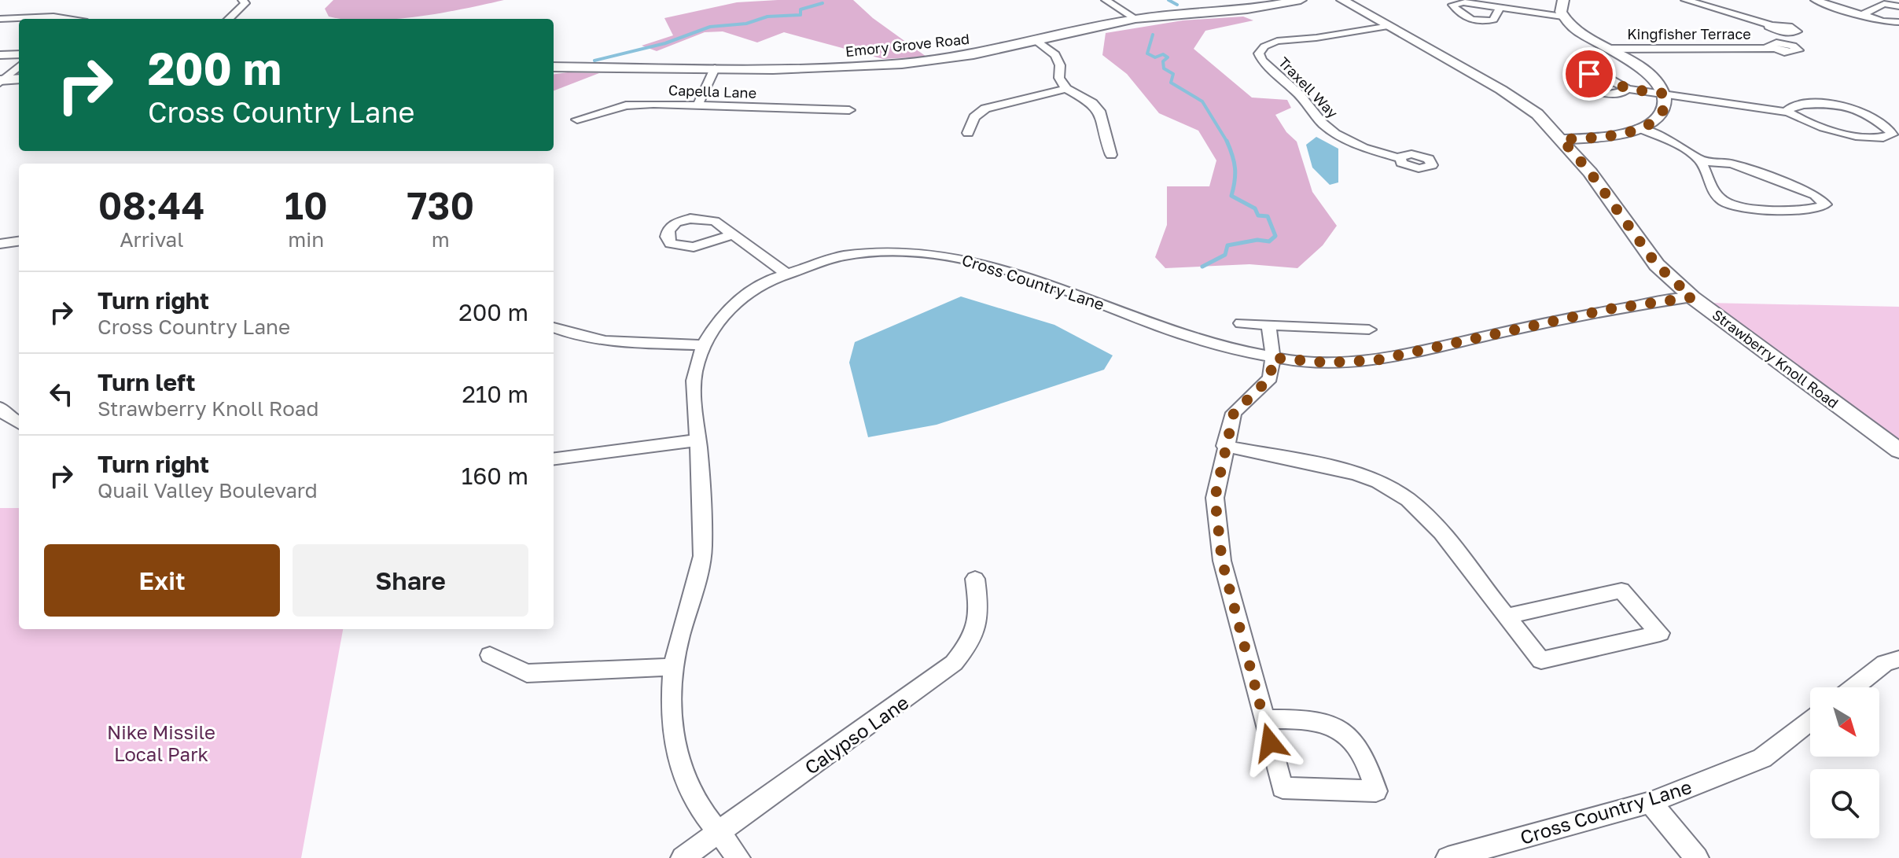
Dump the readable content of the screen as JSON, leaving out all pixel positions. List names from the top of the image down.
{
  "streets": {
    "street": [
      "Kingfisher Terrace",
      "Emory Grove Road",
      "Traxell Way",
      "Capella Lane",
      "Cross Country Lane",
      "Strawberry Knoll Road",
      "Calypso Lane"
    ]
  },
  "crossings": [
    ["Traxell Way", "Strawberry Knoll Road"],
    ["Cross Country Lane", "Strawberry Knoll Road"],
    ["Cross Country Lane", "Calypso Lane"]
  ],
  "parks": ["Nike Missile Local Park"],
  "north": "bottom right",
  "page": {
    "turn": ["200 m", "Cross Country Lane"],
    "eta": [
      "08:44",
      "Arrival",
      "10",
      "min",
      "730",
      "m"
    ],
    "list": [
      {
        "name": "Turn right",
        "note": "Cross Country Lane",
        "value": "200 m"
      },
      {
        "name": "Turn left",
        "note": "Strawberry Knoll Road",
        "value": "210 m"
      },
      {
        "name": "Turn right",
        "note": "Quail Valley Boulevard",
        "value": "160 m"
      }
    ],
    "buttons": ["Exit", "Share"]
  }
}
